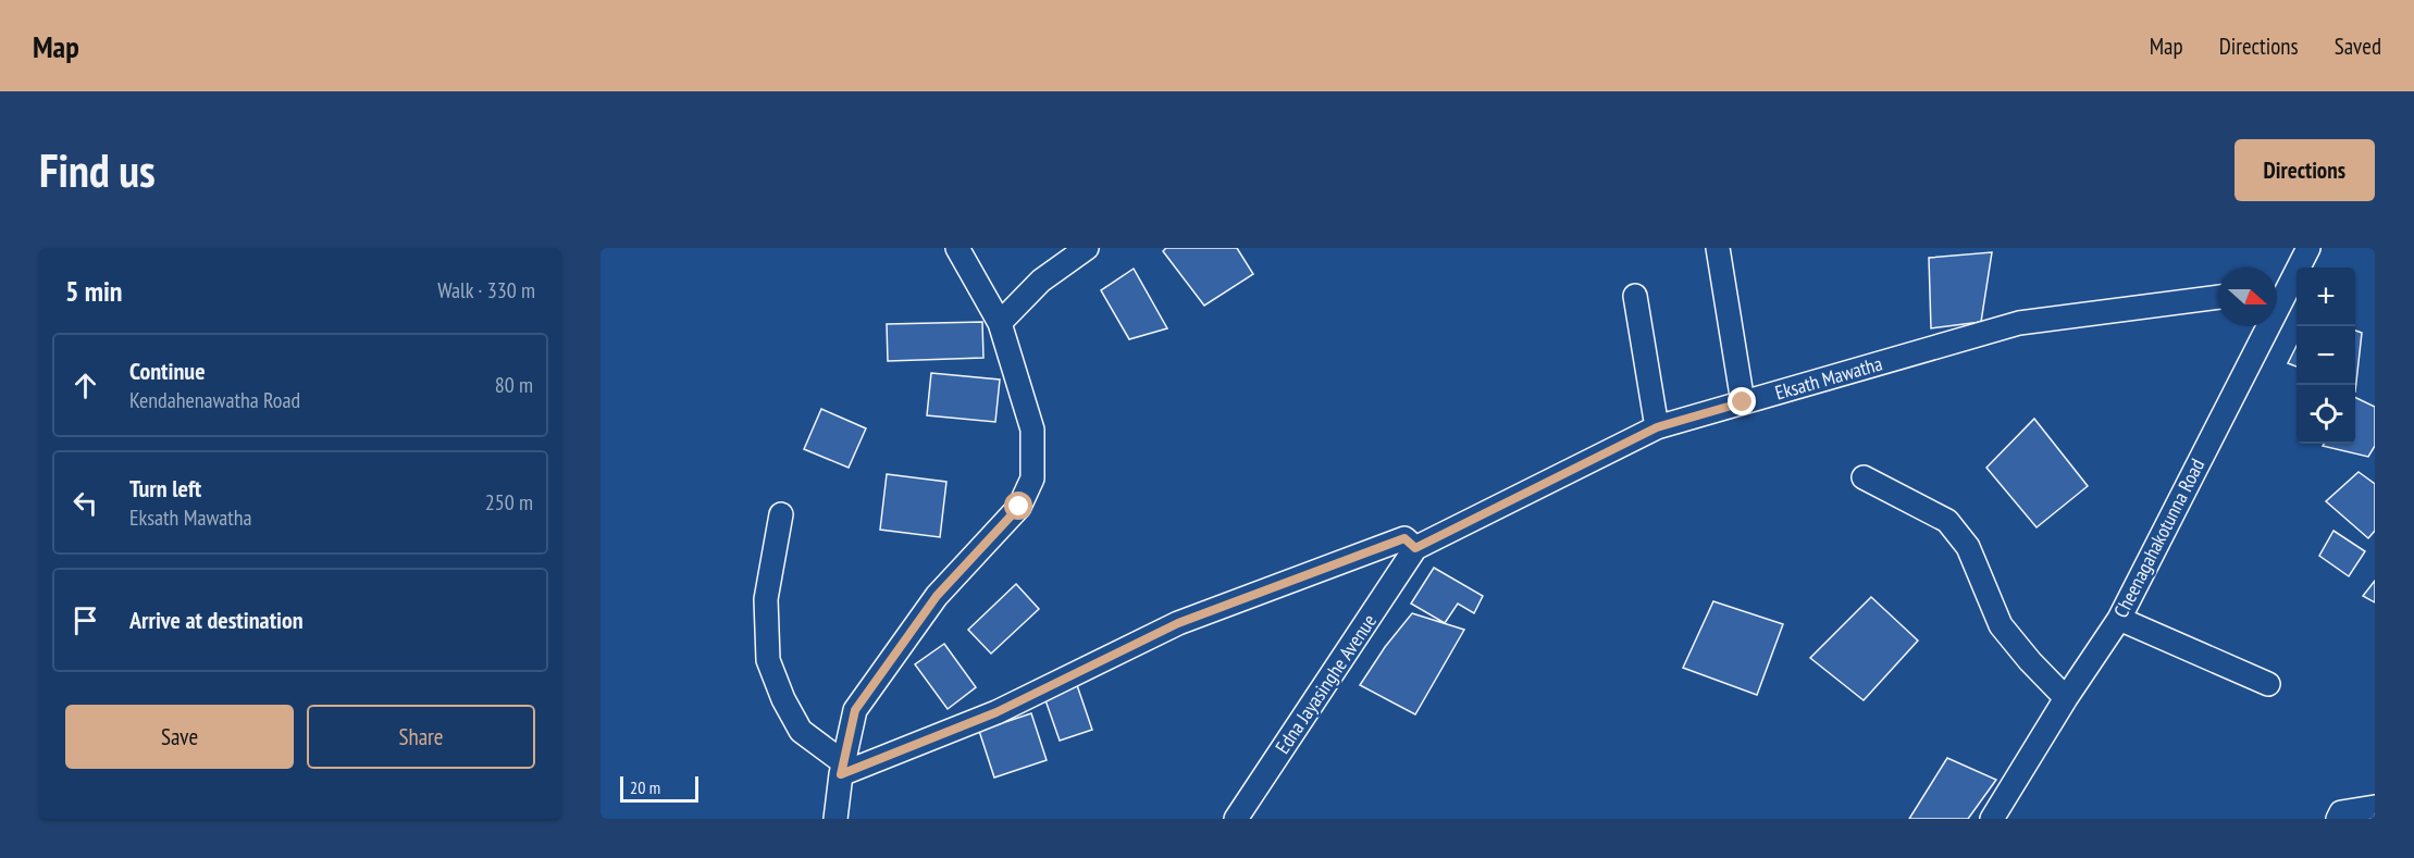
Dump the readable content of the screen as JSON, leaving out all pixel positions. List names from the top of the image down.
{
  "streets": {
    "street": ["Eksath Mawatha", "Cheenagahakotunna Road", "Edna Jayasinghe Avenue"]
  },
  "crossings": [
    ["Eksath Mawatha", "Edna Jayasinghe Avenue"]
  ],
  "scale_bar": "20 m",
  "north": "right",
  "page": {
    "header": "Map",
    "nav": ["Map", "Directions", "Saved"],
    "buttons": [
      "Directions",
      ["Save", "Share"]
    ],
    "title": "Find us",
    "heading": ["5 min", "Walk · 330 m"],
    "map_buttons": ["+", "−"],
    "list": [
      ["Continue", "Kendahenawatha Road", "80 m"],
      ["Turn left", "Eksath Mawatha", "250 m"],
      "Arrive at destination"
    ],
    "scale": "20 m"
  }
}
